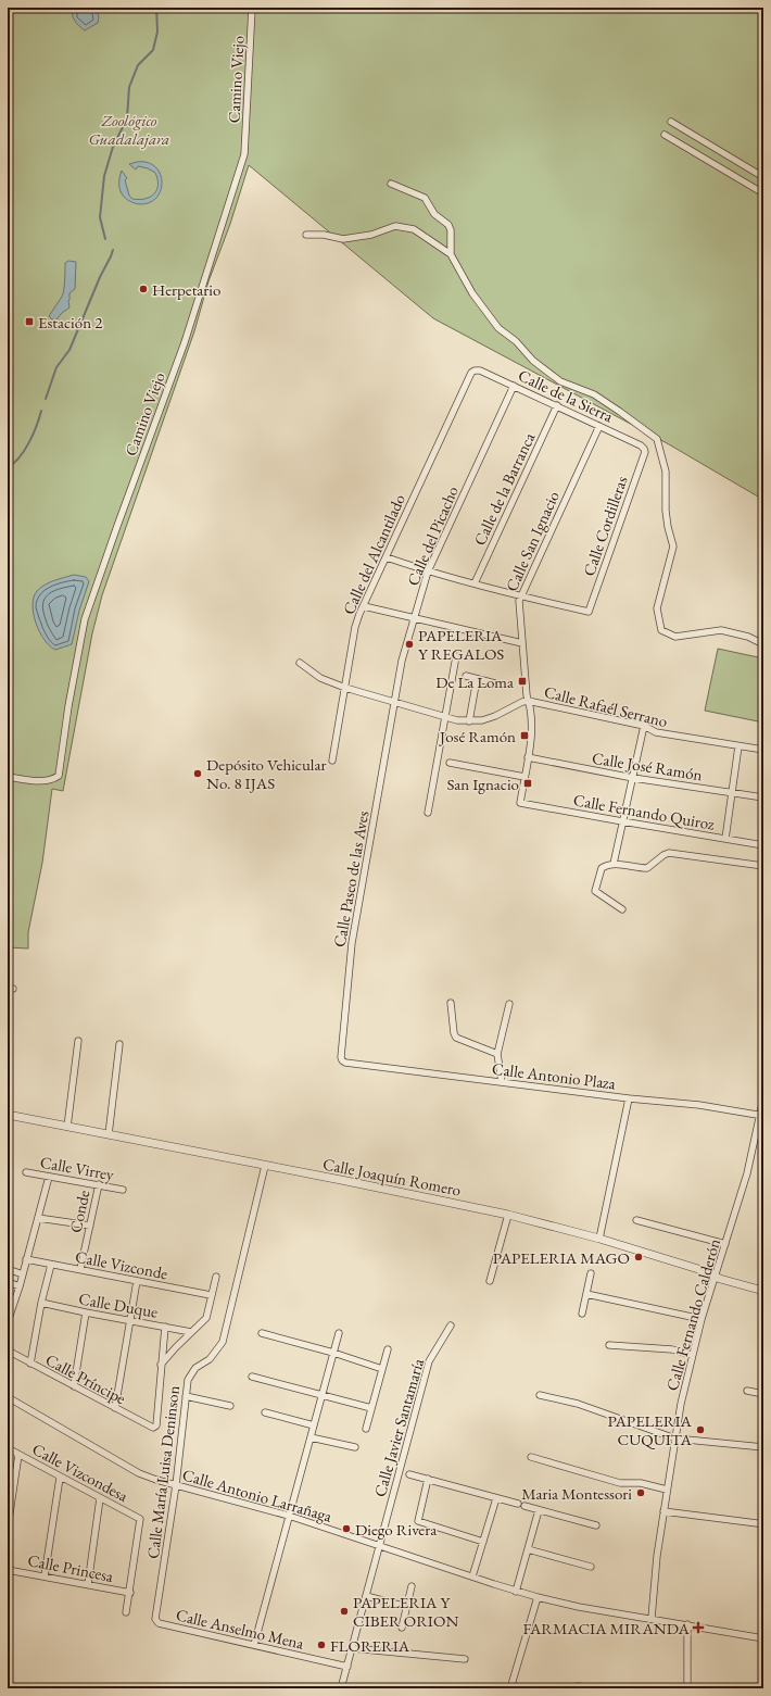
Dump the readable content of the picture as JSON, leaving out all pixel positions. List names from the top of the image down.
{
  "streets": {
    "street": [
      "Camino Viejo",
      "Calle de la Sierra",
      "Calle de la Barranca",
      "Calle Cordilleras",
      "Calle del Picacho",
      "Calle San Ignacio",
      "Calle del Alcantilado",
      "Calle Rafaél Serrano",
      "Calle José Ramón",
      "Calle Fernando Quiroz",
      "Calle Paseo de las Aves",
      "Calle Antonio Plaza",
      "Calle Virrey",
      "Calle Joaquín Romero",
      "Conde",
      "Calle Vizconde",
      "Calle Duque",
      "Calle Fernando Calderón",
      "Calle Príncipe",
      "Calle Javier Santamaría",
      "Calle Vizcondesa",
      "Calle María Luisa Deninson",
      "Calle Antonio Larrañaga",
      "Calle Princesa",
      "Calle Anselmo Mena"
    ]
  },
  "crossings": [
    ["Calle de la Sierra", "Calle de la Barranca"],
    ["Calle de la Sierra", "Calle Cordilleras"],
    ["Calle de la Sierra", "Calle del Picacho"],
    ["Calle de la Sierra", "Calle San Ignacio"],
    ["Calle de la Sierra", "Calle del Alcantilado"],
    ["Calle Cordilleras", "Calle San Ignacio"],
    ["Calle del Picacho", "Calle Rafaél Serrano"],
    ["Calle del Picacho", "Calle Paseo de las Aves"],
    ["Calle San Ignacio", "Calle Rafaél Serrano"],
    ["Calle San Ignacio", "Calle José Ramón"],
    ["Calle San Ignacio", "Calle Fernando Quiroz"],
    ["Calle del Alcantilado", "Calle Rafaél Serrano"],
    ["Calle Rafaél Serrano", "Calle Paseo de las Aves"],
    ["Calle Paseo de las Aves", "Calle Antonio Plaza"],
    ["Calle Antonio Plaza", "Calle Fernando Calderón"],
    ["Calle Virrey", "Conde"],
    ["Calle Joaquín Romero", "Calle Fernando Calderón"],
    ["Calle Joaquín Romero", "Calle María Luisa Deninson"],
    ["Conde", "Calle Vizconde"],
    ["Calle Fernando Calderón", "Calle Antonio Larrañaga"],
    ["Calle Javier Santamaría", "Calle Antonio Larrañaga"],
    ["Calle Javier Santamaría", "Calle Anselmo Mena"],
    ["Calle Vizcondesa", "Calle Princesa"],
    ["Calle María Luisa Deninson", "Calle Antonio Larrañaga"],
    ["Calle María Luisa Deninson", "Calle Anselmo Mena"]
  ],
  "parks": ["Zoológico Guadalajara"],
  "places": {
    "other": [
      "Herpetario",
      "PAPELERIA Y REGALOS",
      "Depósito Vehicular No. 8 IJAS",
      "PAPELERIA MAGO",
      "PAPELERIA CUQUITA",
      "Maria Montessori",
      "Diego Rivera",
      "PAPELERIA Y CIBER ORION",
      "FLORERIA"
    ],
    "transit": [
      "Estación 2",
      "De La Loma",
      "José Ramón",
      "San Ignacio"
    ],
    "health": ["FARMACIA MIRANDA"]
  }
}
